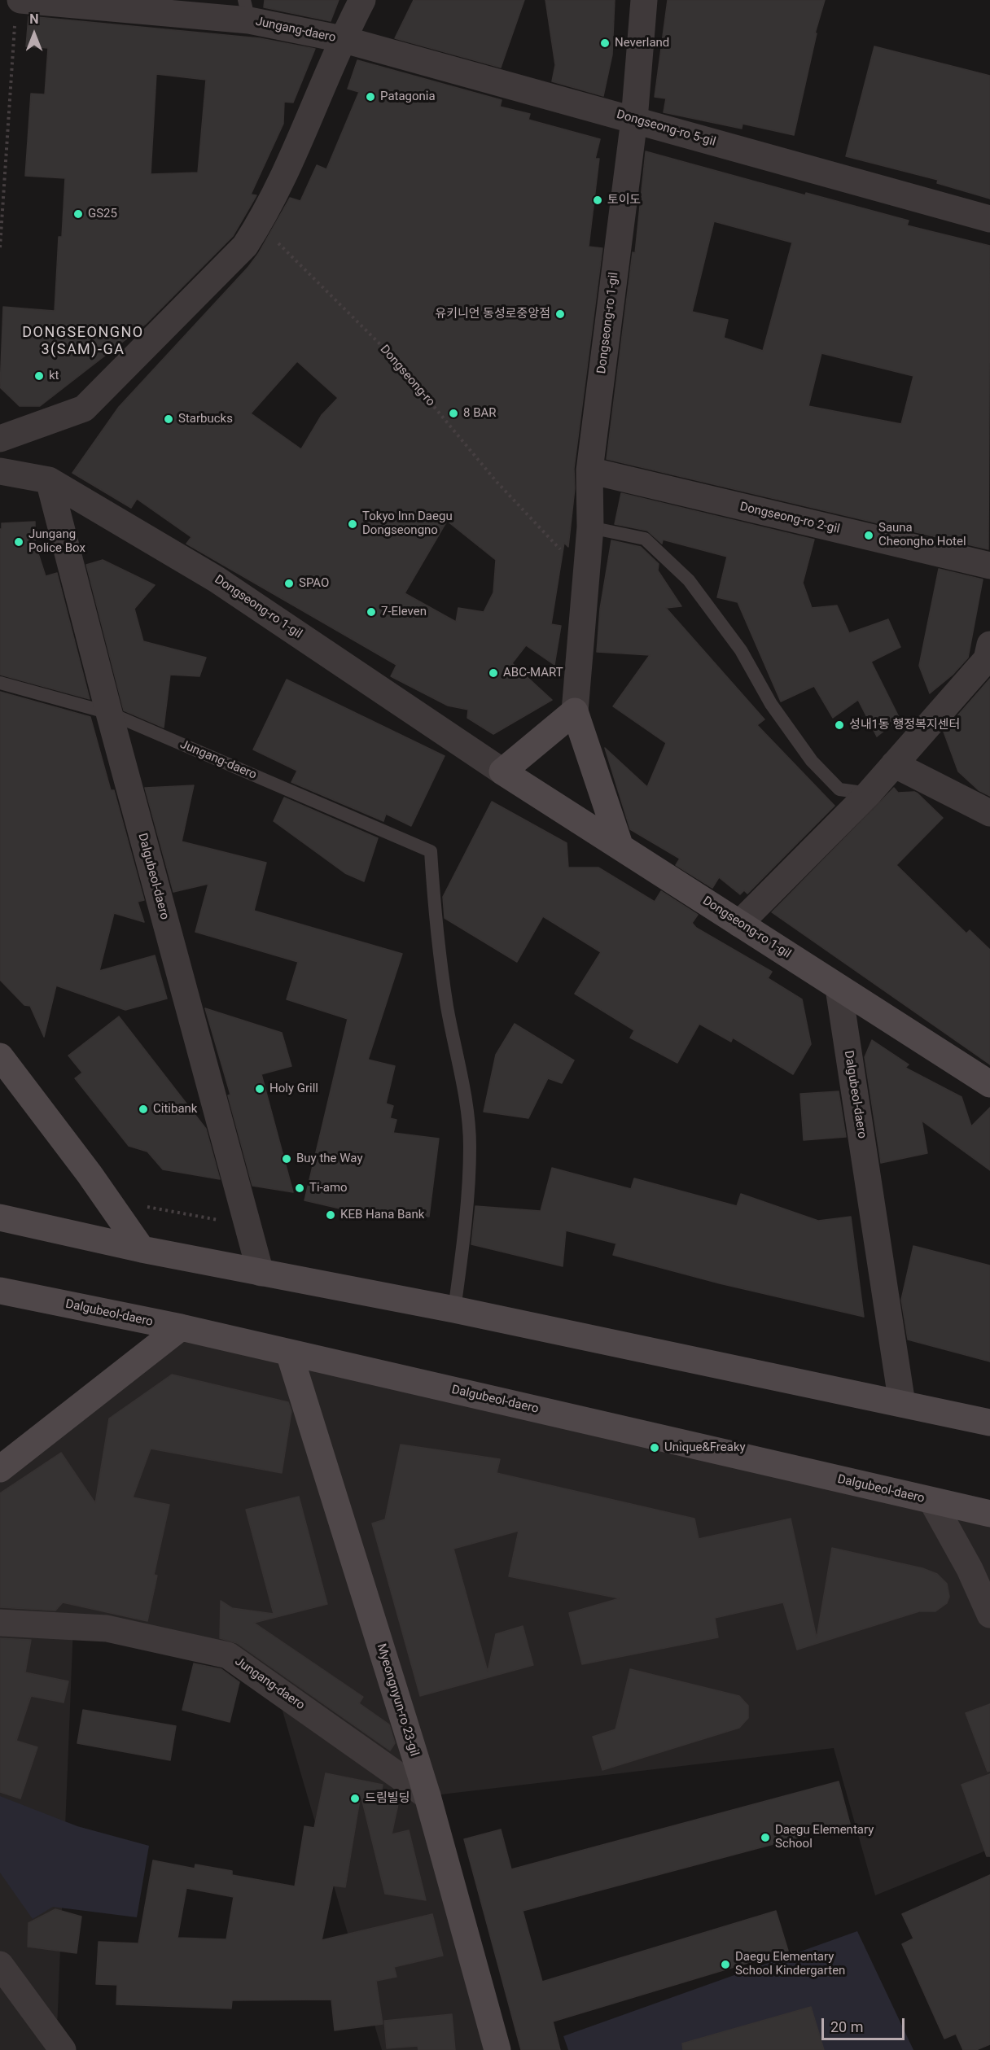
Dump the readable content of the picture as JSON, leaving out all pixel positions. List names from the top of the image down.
{
  "streets": {
    "main road": ["Dongseong-ro 1-gil", "Dalgubeol-daero", "Myeongnyun-ro 23-gil"],
    "street": ["Jungang-daero", "Dongseong-ro 5-gil", "Dongseong-ro 2-gil"],
    "path": ["Dongseong-ro"]
  },
  "crossings": [
    ["Jungang-daero", "Dongseong-ro 5-gil"],
    ["Jungang-daero", "Dalgubeol-daero"],
    ["Jungang-daero", "Myeongnyun-ro 23-gil"],
    ["Dongseong-ro 5-gil", "Dongseong-ro 1-gil"],
    ["Dongseong-ro 1-gil", "Dongseong-ro"],
    ["Dongseong-ro 1-gil", "Dongseong-ro 2-gil"],
    ["Dongseong-ro 1-gil", "Dalgubeol-daero"],
    ["Dalgubeol-daero", "Myeongnyun-ro 23-gil"]
  ],
  "districts": ["DONGSEONGNO 3(SAM)-GA"],
  "places": [
    "Neverland",
    "Patagonia",
    "토이도",
    "GS25",
    "유키니언 동성로중앙점",
    "kt",
    "8 BAR",
    "Starbucks",
    "Tokyo Inn Daegu Dongseongno",
    "Sauna Cheongho Hotel",
    "Jungang Police Box",
    "SPAO",
    "7-Eleven",
    "ABC-MART",
    "성내1동 행정복지센터",
    "Holy Grill",
    "Citibank",
    "Buy the Way",
    "Ti-amo",
    "KEB Hana Bank",
    "Unique&Freaky",
    "드림빌딩",
    "Daegu Elementary School",
    "Daegu Elementary School Kindergarten"
  ],
  "scale_bar": "20 m",
  "north": "top"
}
